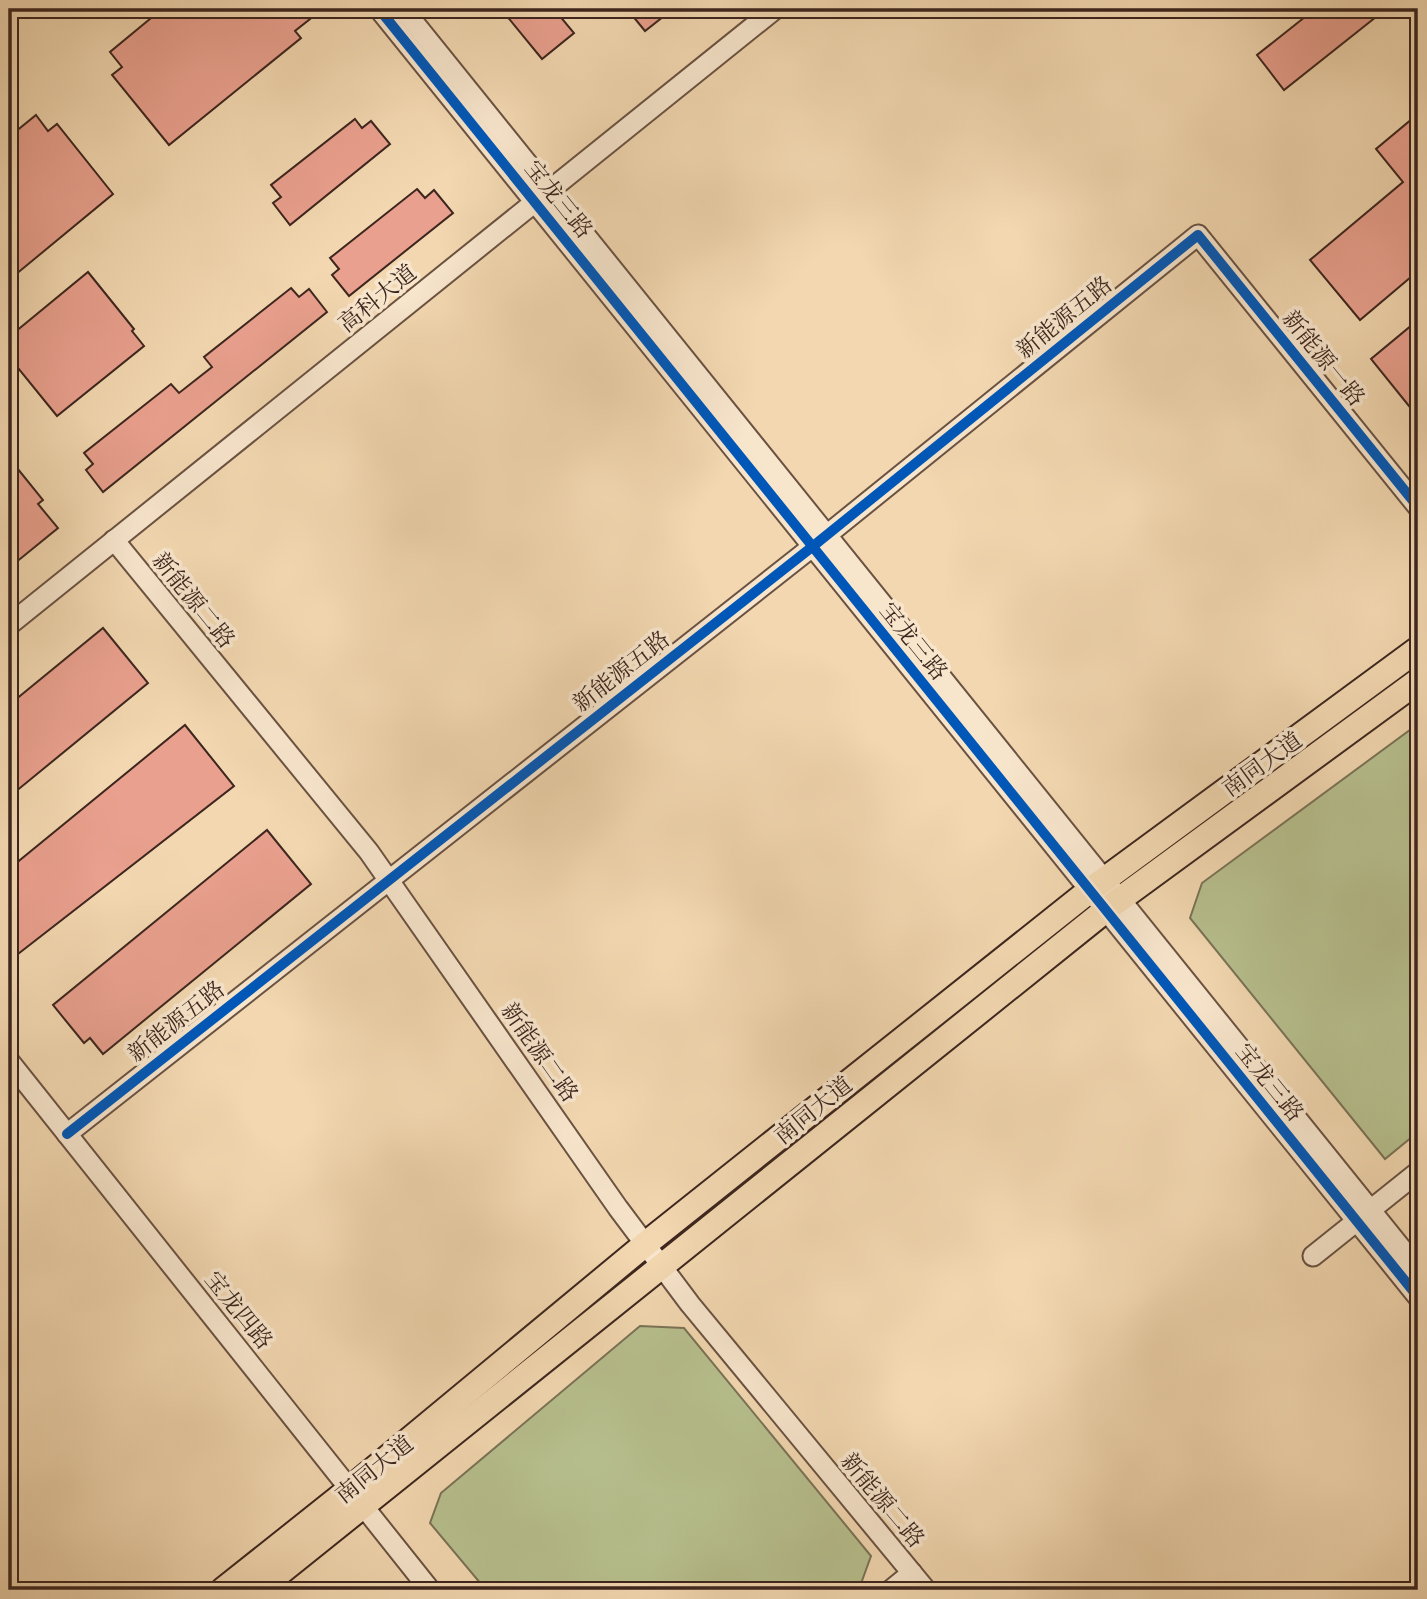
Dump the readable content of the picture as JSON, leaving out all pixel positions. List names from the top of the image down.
{
  "streets": {
    "main road": ["南同大道"],
    "street": [
      "宝龙三路",
      "高科大道",
      "新能源五路",
      "新能源一路",
      "新能源二路",
      "宝龙四路"
    ]
  },
  "crossings": [
    ["宝龙三路", "高科大道"],
    ["宝龙三路", "新能源五路"],
    ["宝龙三路", "南同大道"],
    ["高科大道", "新能源二路"],
    ["新能源五路", "新能源一路"],
    ["新能源五路", "新能源二路"],
    ["新能源五路", "宝龙四路"],
    ["新能源二路", "南同大道"],
    ["南同大道", "宝龙四路"]
  ]
}
